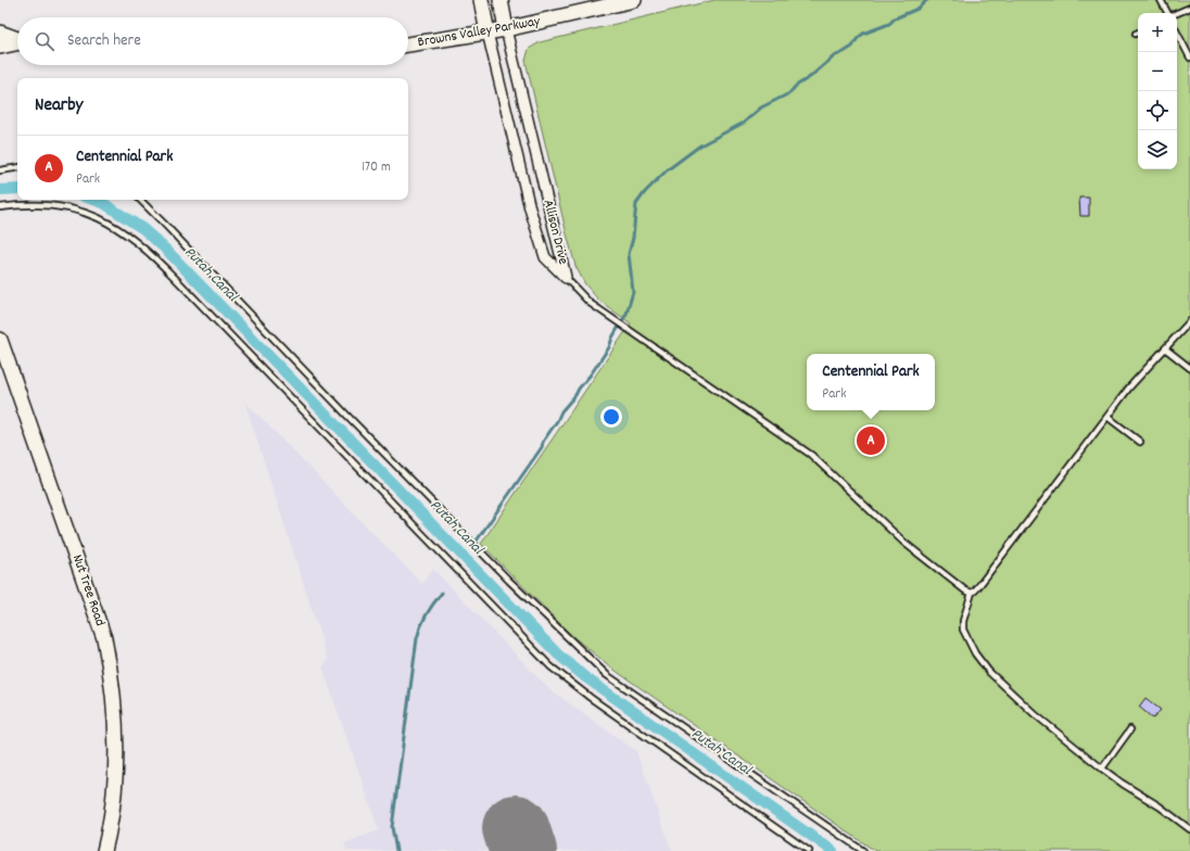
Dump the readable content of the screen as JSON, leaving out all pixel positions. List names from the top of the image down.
{
  "streets": {
    "street": ["Browns Valley Parkway", "Allison Drive", "Nut Tree Road"]
  },
  "crossings": [
    ["Browns Valley Parkway", "Allison Drive"]
  ],
  "water": ["Putah Canal"],
  "page": {
    "map_buttons": ["+", "−"],
    "search": "Search here",
    "heading": "Nearby",
    "list": [
      {
        "mark": "A",
        "name": "Centennial Park",
        "note": "Park",
        "value": "170 m"
      }
    ],
    "popup": ["Centennial Park", "Park"],
    "pins": "A"
  }
}
